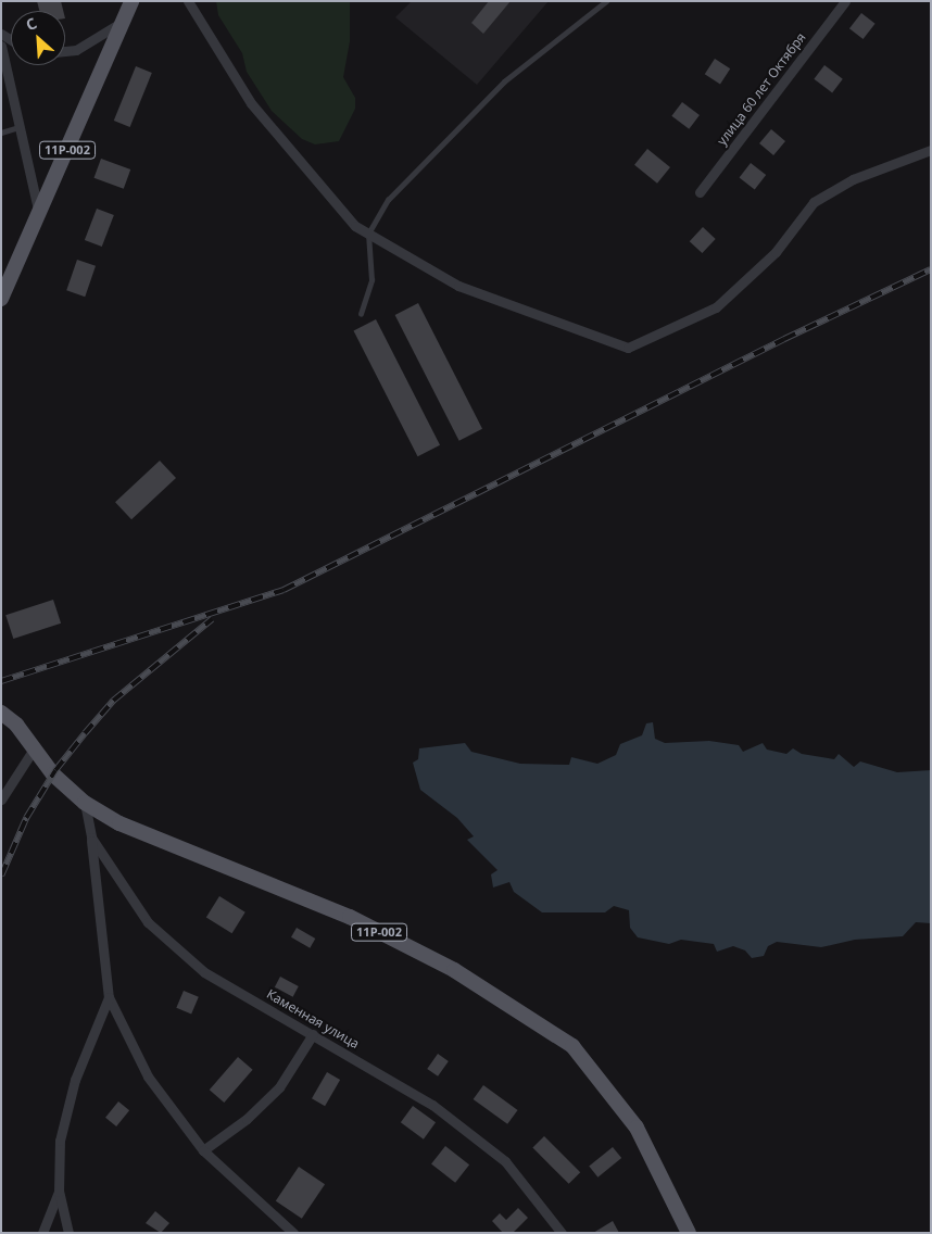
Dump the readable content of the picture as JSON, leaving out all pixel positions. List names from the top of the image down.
{
  "streets": {
    "main road": ["11Р-002"],
    "street": ["улица 60 лет Октября", "Каменная улица"]
  },
  "crossings": [
    ["11Р-002", "Каменная улица"]
  ],
  "north": "top left"
}
